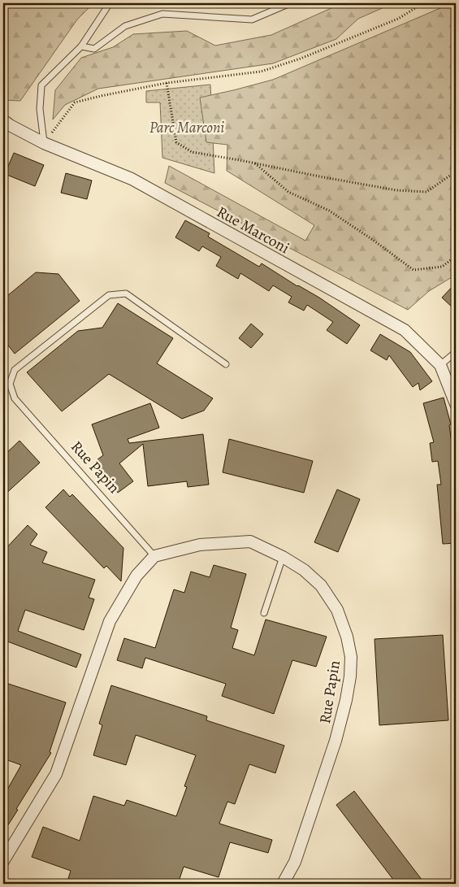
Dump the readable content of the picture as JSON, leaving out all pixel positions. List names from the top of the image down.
{
  "streets": {
    "street": ["Rue Marconi", "Rue Papin"]
  },
  "parks": ["Parc Marconi"]
}
